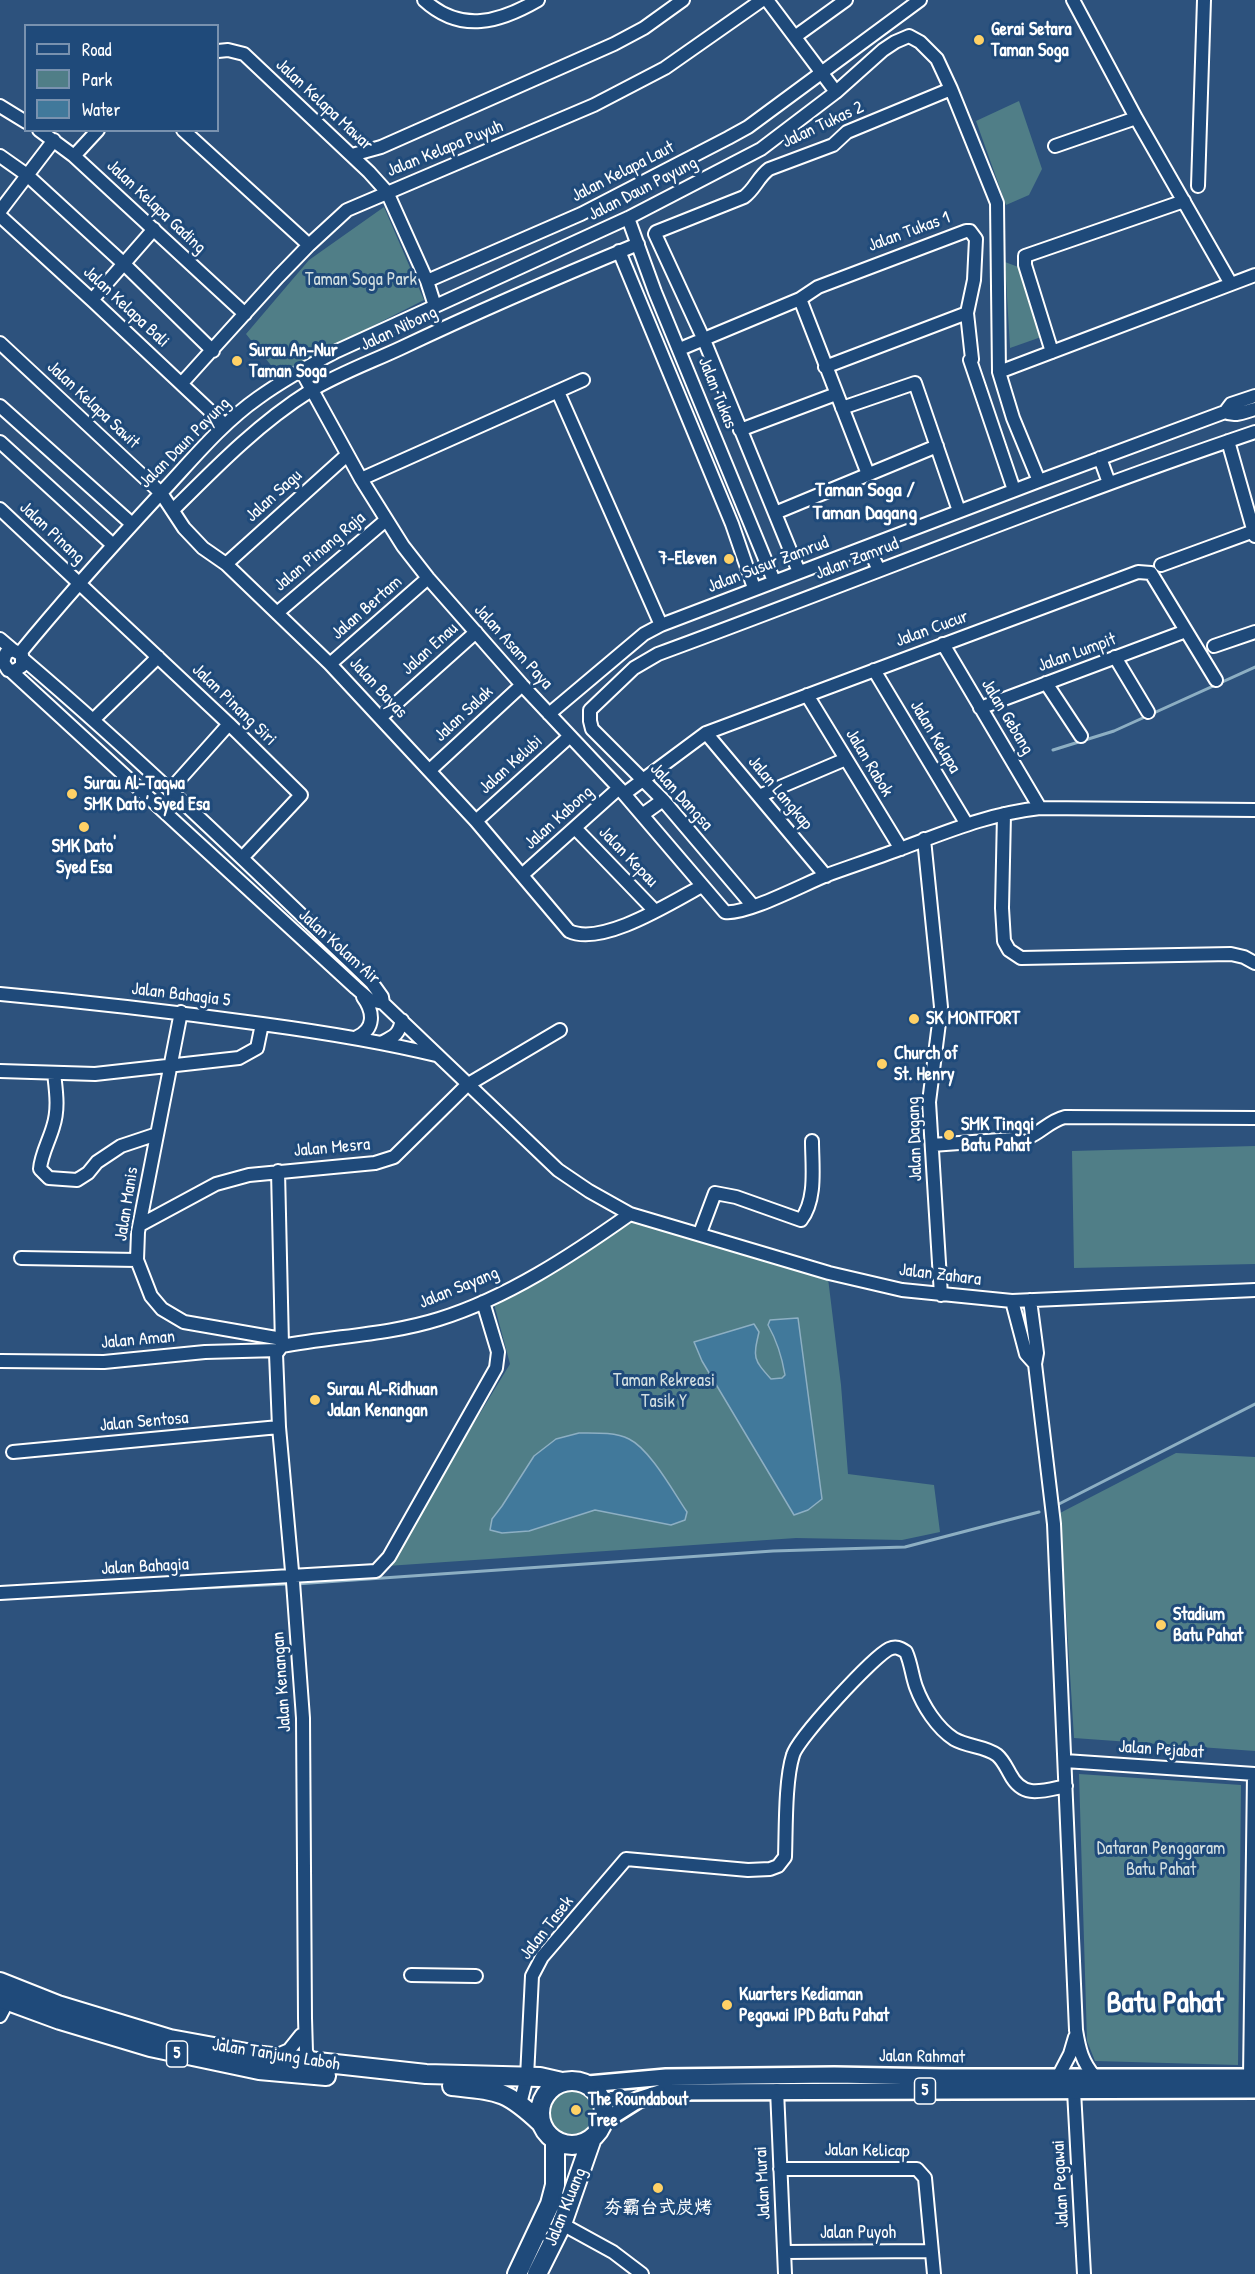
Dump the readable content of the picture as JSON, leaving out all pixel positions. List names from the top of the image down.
{
  "streets": {
    "highway": ["5", "Jalan Tanjung Laboh", "Jalan Kluang"],
    "main road": ["Jalan Rahmat"],
    "street": [
      "Jalan Kelapa Mawar",
      "Jalan Tukas 2",
      "Jalan Kelapa Puyuh",
      "Jalan Kelapa Laut",
      "Jalan Daun Payung",
      "Jalan Kelapa Gading",
      "Jalan Tukas 1",
      "Jalan Kelapa Bali",
      "Jalan Nibong",
      "Jalan Tukas",
      "Jalan Kelapa Sawit",
      "Jalan Sagu",
      "Jalan Pinang",
      "Jalan Pinang Raja",
      "Jalan Zamrud",
      "Jalan Susur Zamrud",
      "Jalan Bertam",
      "Jalan Cucur",
      "Jalan Asam Paya",
      "Jalan Enau",
      "Jalan Lumpit",
      "Jalan Bayas",
      "Jalan Pinang Siri",
      "Jalan Salak",
      "Jalan Gebang",
      "Jalan Kelapa",
      "Jalan Rabok",
      "Jalan Kelubi",
      "Jalan Langkap",
      "Jalan Dangsa",
      "Jalan Kabong",
      "Jalan Kepau",
      "Jalan Kolam Air",
      "Jalan Bahagia 5",
      "Jalan Dagang",
      "Jalan Mesra",
      "Jalan Manis",
      "Jalan Zahara",
      "Jalan Sayang",
      "Jalan Aman",
      "Jalan Sentosa",
      "Jalan Bahagia",
      "Jalan Kenangan",
      "Jalan Pejabat",
      "Jalan Tasek",
      "Jalan Kelicap",
      "Jalan Murai",
      "Jalan Pegawai",
      "Jalan Puyoh"
    ]
  },
  "crossings": [
    ["Jalan Kelapa Mawar", "Jalan Kelapa Puyuh"],
    ["Jalan Kelapa Mawar", "Jalan Kelapa Laut"],
    ["Jalan Kelapa Mawar", "Jalan Daun Payung"],
    ["Jalan Tukas 2", "Jalan Daun Payung"],
    ["Jalan Tukas 2", "Jalan Tukas 1"],
    ["Jalan Kelapa Puyuh", "Jalan Kelapa Gading"],
    ["Jalan Kelapa Puyuh", "Jalan Kelapa Bali"],
    ["Jalan Daun Payung", "Jalan Kelapa Bali"],
    ["Jalan Daun Payung", "Jalan Tukas"],
    ["Jalan Daun Payung", "Jalan Kelapa Sawit"],
    ["Jalan Daun Payung", "Jalan Pinang"],
    ["Jalan Daun Payung", "Jalan Susur Zamrud"],
    ["Jalan Daun Payung", "Jalan Asam Paya"],
    ["Jalan Daun Payung", "Jalan Bayas"],
    ["Jalan Daun Payung", "Jalan Pinang Siri"],
    ["Jalan Daun Payung", "Jalan Kolam Air"],
    ["Jalan Tukas 1", "Jalan Tukas"],
    ["Jalan Tukas 1", "Jalan Susur Zamrud"],
    ["Jalan Nibong", "Jalan Tukas"],
    ["Jalan Nibong", "Jalan Asam Paya"],
    ["Jalan Nibong", "Jalan Bayas"],
    ["Jalan Tukas", "Jalan Susur Zamrud"],
    ["Jalan Kelapa Sawit", "Jalan Bayas"],
    ["Jalan Sagu", "Jalan Asam Paya"],
    ["Jalan Sagu", "Jalan Bayas"],
    ["Jalan Pinang", "Jalan Pinang Siri"],
    ["Jalan Pinang Raja", "Jalan Asam Paya"],
    ["Jalan Pinang Raja", "Jalan Bayas"],
    ["Jalan Zamrud", "Jalan Dangsa"],
    ["Jalan Susur Zamrud", "Jalan Asam Paya"],
    ["Jalan Bertam", "Jalan Asam Paya"],
    ["Jalan Bertam", "Jalan Bayas"],
    ["Jalan Cucur", "Jalan Asam Paya"],
    ["Jalan Cucur", "Jalan Lumpit"],
    ["Jalan Cucur", "Jalan Gebang"],
    ["Jalan Cucur", "Jalan Kelapa"],
    ["Jalan Cucur", "Jalan Rabok"],
    ["Jalan Cucur", "Jalan Langkap"],
    ["Jalan Cucur", "Jalan Dangsa"],
    ["Jalan Cucur", "Jalan Kabong"],
    ["Jalan Asam Paya", "Jalan Enau"],
    ["Jalan Asam Paya", "Jalan Bayas"],
    ["Jalan Asam Paya", "Jalan Salak"],
    ["Jalan Asam Paya", "Jalan Kelubi"],
    ["Jalan Asam Paya", "Jalan Dangsa"],
    ["Jalan Asam Paya", "Jalan Kabong"],
    ["Jalan Enau", "Jalan Bayas"],
    ["Jalan Lumpit", "Jalan Gebang"],
    ["Jalan Bayas", "Jalan Salak"],
    ["Jalan Bayas", "Jalan Kelubi"],
    ["Jalan Bayas", "Jalan Kabong"],
    ["Jalan Bayas", "Jalan Kepau"],
    ["Jalan Pinang Siri", "Jalan Kolam Air"],
    ["Jalan Kabong", "Jalan Kepau"],
    ["Jalan Kolam Air", "Jalan Zahara"],
    ["Jalan Bahagia 5", "Jalan Manis"],
    ["Jalan Bahagia 5", "Jalan Zahara"],
    ["Jalan Dagang", "Jalan Zahara"],
    ["Jalan Mesra", "Jalan Manis"],
    ["Jalan Mesra", "Jalan Zahara"],
    ["Jalan Mesra", "Jalan Sayang"],
    ["Jalan Mesra", "Jalan Aman"],
    ["Jalan Mesra", "Jalan Kenangan"],
    ["Jalan Manis", "Jalan Sayang"],
    ["Jalan Manis", "Jalan Aman"],
    ["Jalan Manis", "Jalan Kenangan"],
    ["Jalan Zahara", "Jalan Sayang"],
    ["Jalan Sayang", "Jalan Aman"],
    ["Jalan Sayang", "Jalan Bahagia"],
    ["Jalan Sayang", "Jalan Kenangan"],
    ["Jalan Aman", "Jalan Kenangan"],
    ["Jalan Sentosa", "Jalan Kenangan"],
    ["Jalan Bahagia", "Jalan Kenangan"],
    ["Jalan Kenangan", "Jalan Tanjung Laboh"],
    ["Jalan Tasek", "Jalan Tanjung Laboh"],
    ["5", "Jalan Tanjung Laboh"],
    ["5", "Jalan Rahmat"],
    ["5", "Jalan Kluang"],
    ["Jalan Tanjung Laboh", "Jalan Rahmat"],
    ["Jalan Tanjung Laboh", "Jalan Kluang"],
    ["Jalan Rahmat", "Jalan Murai"],
    ["Jalan Rahmat", "Jalan Pegawai"],
    ["Jalan Rahmat", "Jalan Kluang"],
    ["Jalan Kelicap", "Jalan Murai"],
    ["Jalan Kelicap", "Jalan Puyoh"],
    ["Jalan Murai", "Jalan Puyoh"]
  ],
  "districts": ["Taman Soga / Taman Dagang", "Batu Pahat"],
  "parks": ["Taman Soga Park", "Taman Rekreasi Tasik Y", "Dataran Penggaram Batu Pahat"],
  "places": [
    "Gerai Setara Taman Soga",
    "Surau An-Nur Taman Soga",
    "7-Eleven",
    "Surau Al-Taqwa SMK Dato’ Syed Esa",
    "SMK Dato' Syed Esa",
    "SK MONTFORT",
    "Church of St. Henry",
    "SMK Tinggi Batu Pahat",
    "Surau Al-Ridhuan Jalan Kenangan",
    "Stadium Batu Pahat",
    "Kuarters Kediaman Pegawai IPD Batu Pahat",
    "The Roundabout Tree",
    "夯霸台式炭烤"
  ],
  "legend": ["Road", "Park", "Water"]
}
